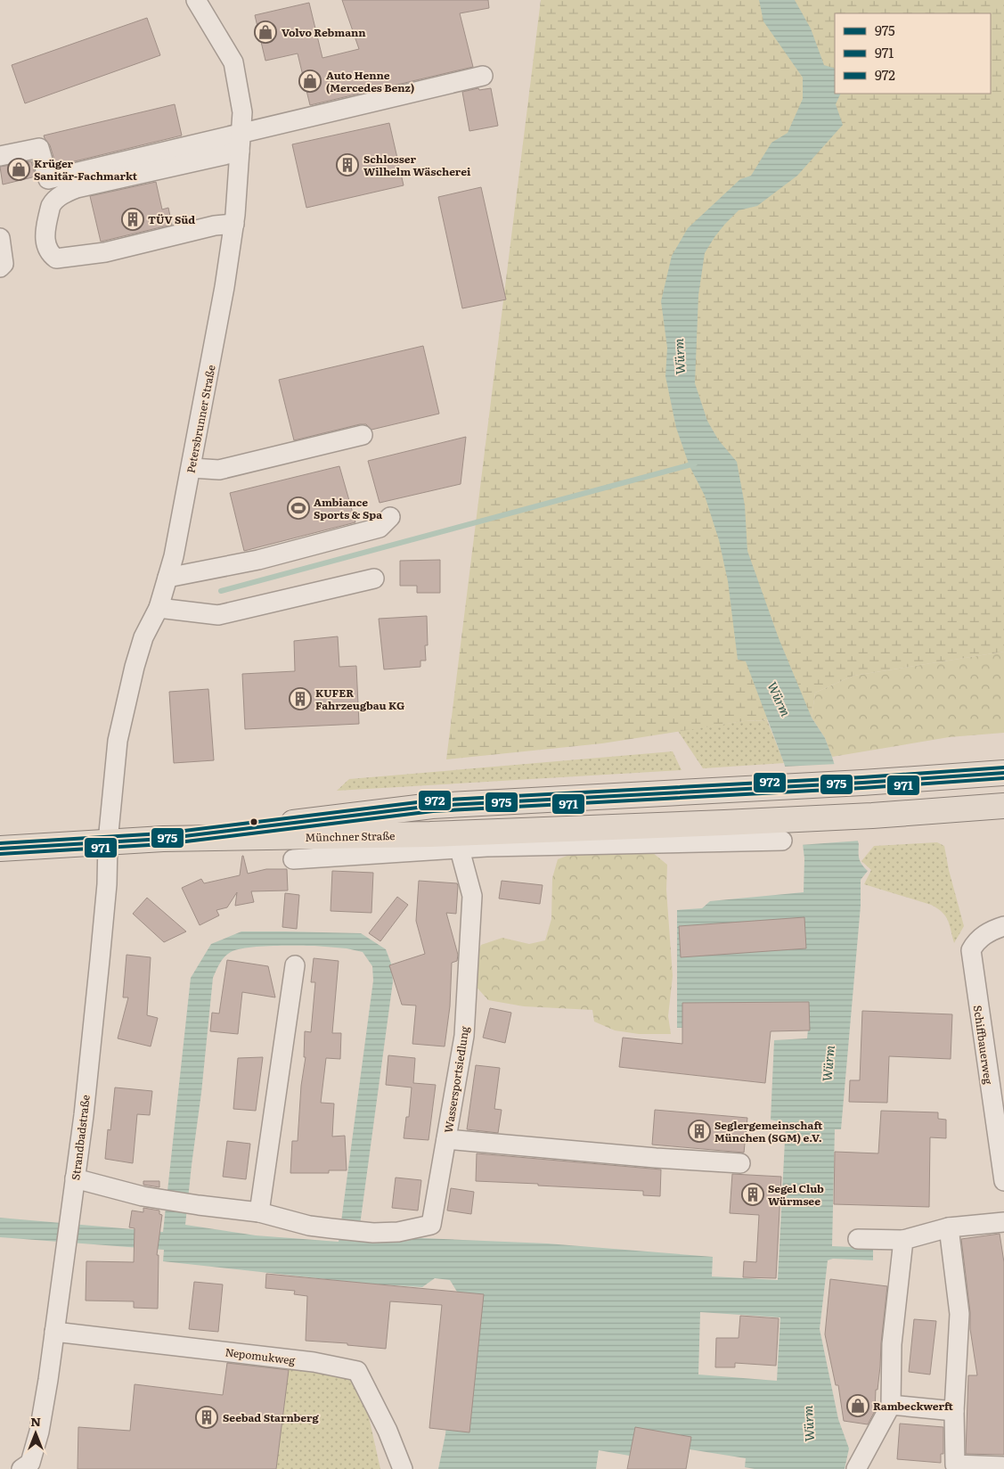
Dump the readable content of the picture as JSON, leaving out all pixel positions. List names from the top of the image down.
{
  "streets": {
    "main road": ["Münchner Straße"],
    "street": [
      "Petersbrunner Straße",
      "Schiffbauerweg",
      "Wassersportsiedlung",
      "Strandbadstraße",
      "Nepomukweg"
    ]
  },
  "crossings": [
    ["Petersbrunner Straße", "Münchner Straße"],
    ["Petersbrunner Straße", "Strandbadstraße"],
    ["Münchner Straße", "Strandbadstraße"],
    ["Strandbadstraße", "Nepomukweg"]
  ],
  "water": ["Würm"],
  "places": {
    "shop": [
      "Volvo Rebmann",
      "Auto Henne (Mercedes Benz)",
      "Krüger Sanitär-Fachmarkt",
      "Rambeckwerft"
    ],
    "building": [
      "Schlosser Wilhelm Wäscherei",
      "TÜV Süd",
      "KUFER Fahrzeugbau KG",
      "Seglergemeinschaft München (SGM) e.V.",
      "Segel Club Würmsee",
      "Seebad Starnberg"
    ],
    "sports": ["Ambiance Sports & Spa"]
  },
  "lines": ["transit line 972", "transit line 975", "transit line 971"],
  "legend": ["975", "971", "972"],
  "north": "top"
}
